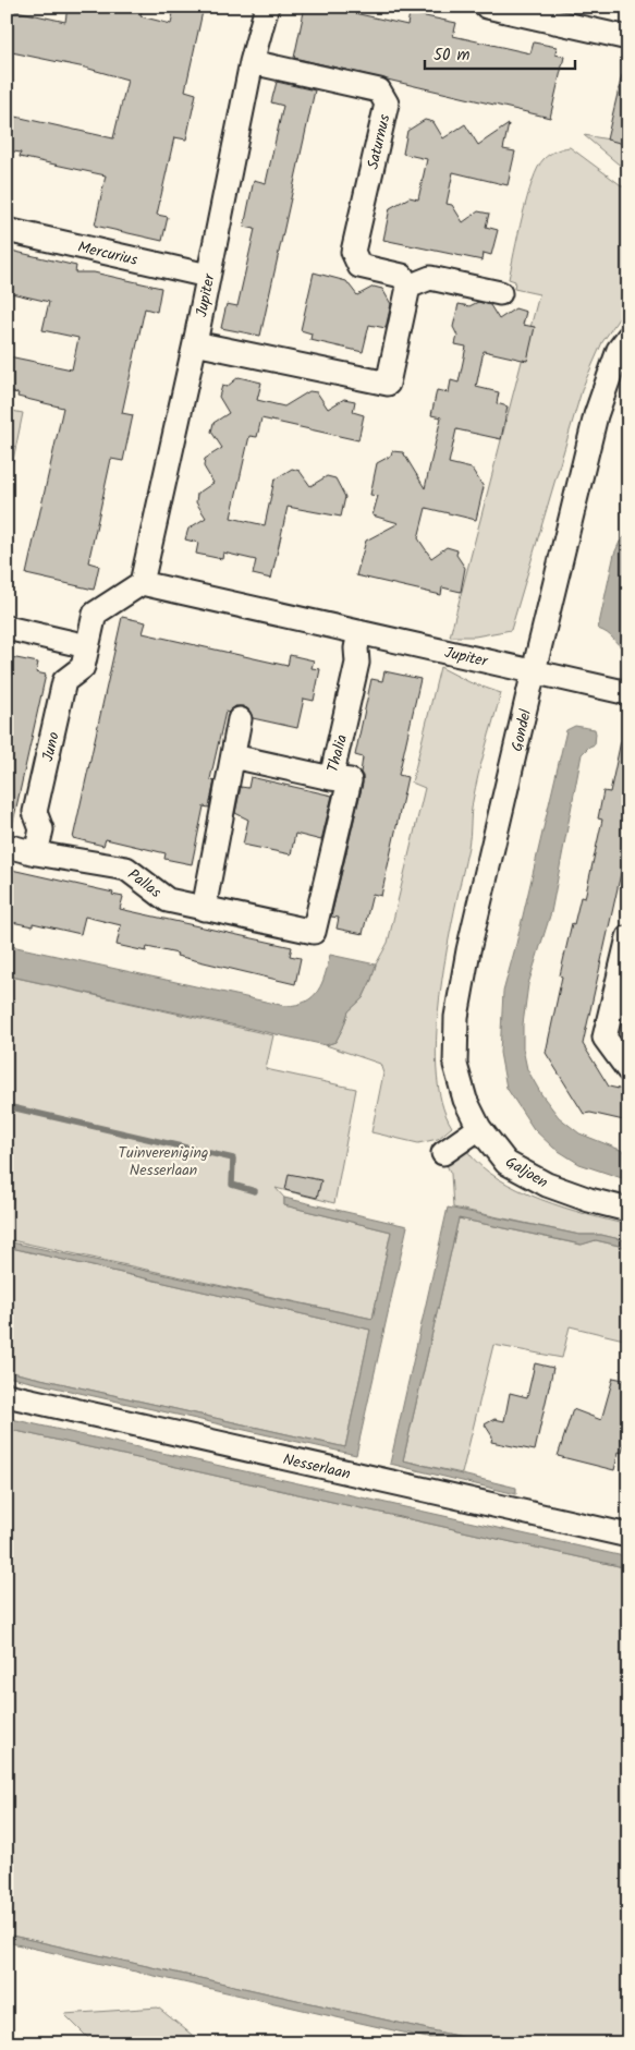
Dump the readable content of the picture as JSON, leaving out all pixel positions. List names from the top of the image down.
{
  "streets": {
    "street": [
      "Saturnus",
      "Mercurius",
      "Jupiter",
      "Gondel",
      "Juno",
      "Thalia",
      "Pallas",
      "Galjoen",
      "Nesserlaan"
    ]
  },
  "crossings": [
    ["Saturnus", "Jupiter"],
    ["Mercurius", "Jupiter"],
    ["Jupiter", "Gondel"],
    ["Jupiter", "Thalia"],
    ["Gondel", "Galjoen"],
    ["Juno", "Pallas"],
    ["Thalia", "Pallas"]
  ],
  "parks": ["Tuinvereniging Nesserlaan"],
  "scale_bar": "50 m"
}
